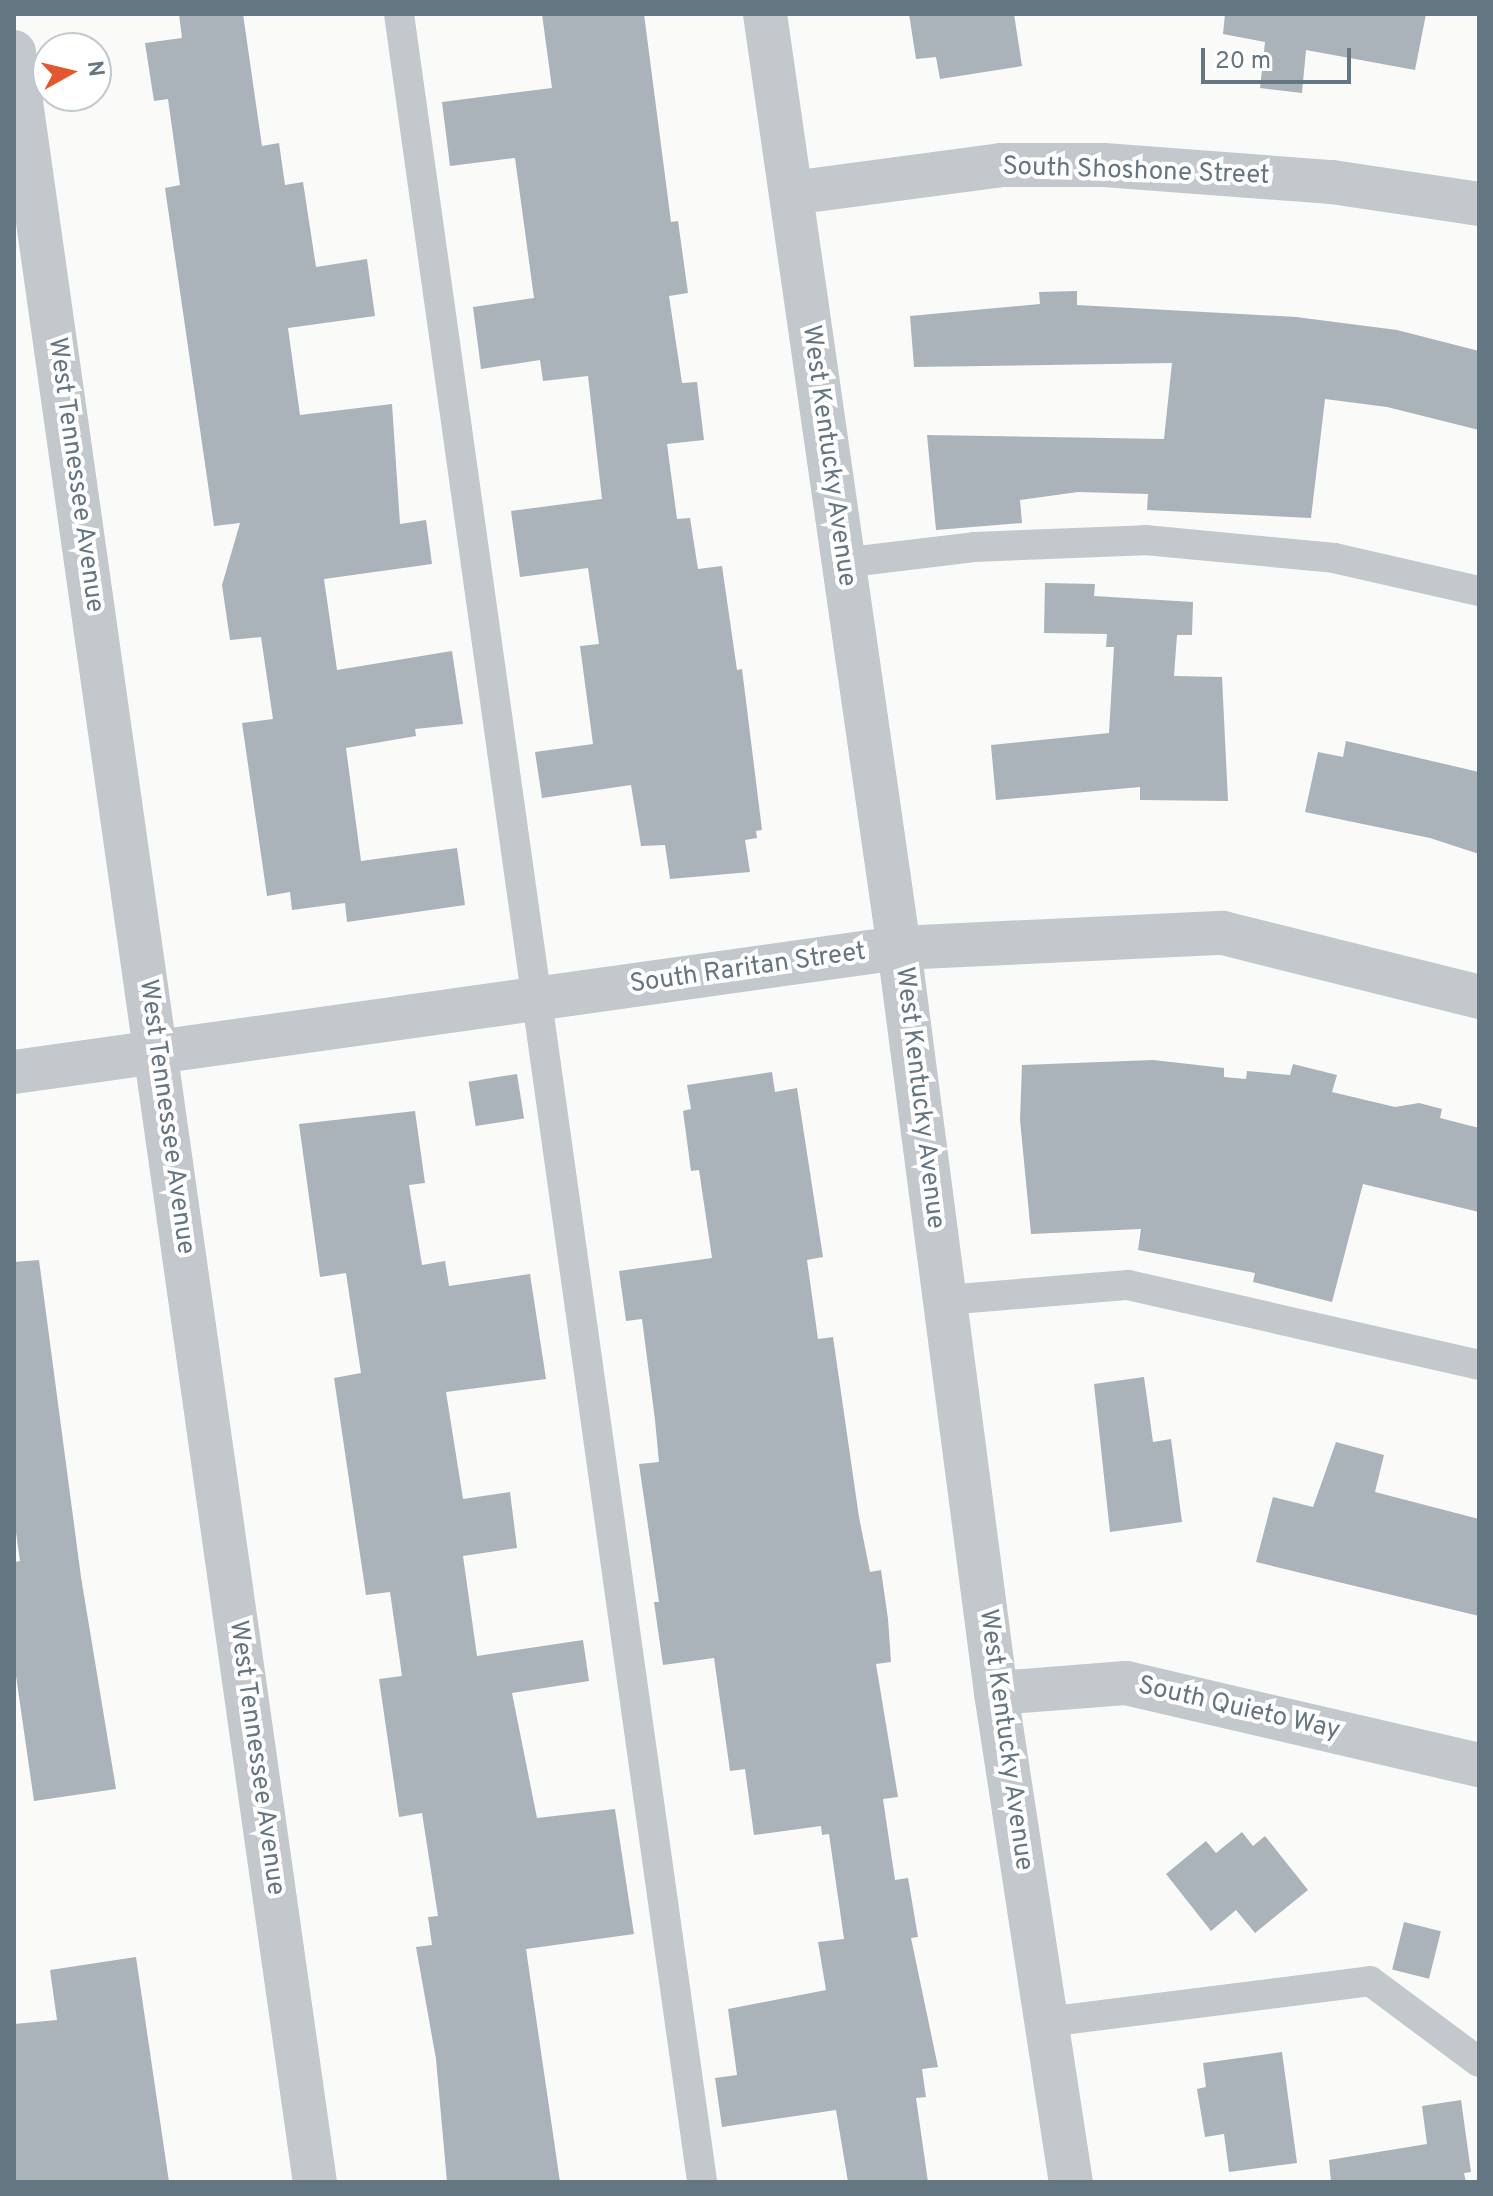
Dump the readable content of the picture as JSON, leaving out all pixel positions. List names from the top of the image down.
{
  "streets": {
    "street": [
      "South Shoshone Street",
      "West Kentucky Avenue",
      "West Tennessee Avenue",
      "South Raritan Street",
      "South Quieto Way"
    ]
  },
  "crossings": [
    ["South Shoshone Street", "West Kentucky Avenue"],
    ["West Kentucky Avenue", "South Raritan Street"],
    ["West Kentucky Avenue", "South Quieto Way"],
    ["West Tennessee Avenue", "South Raritan Street"]
  ],
  "scale_bar": "20 m",
  "north": "right"
}
